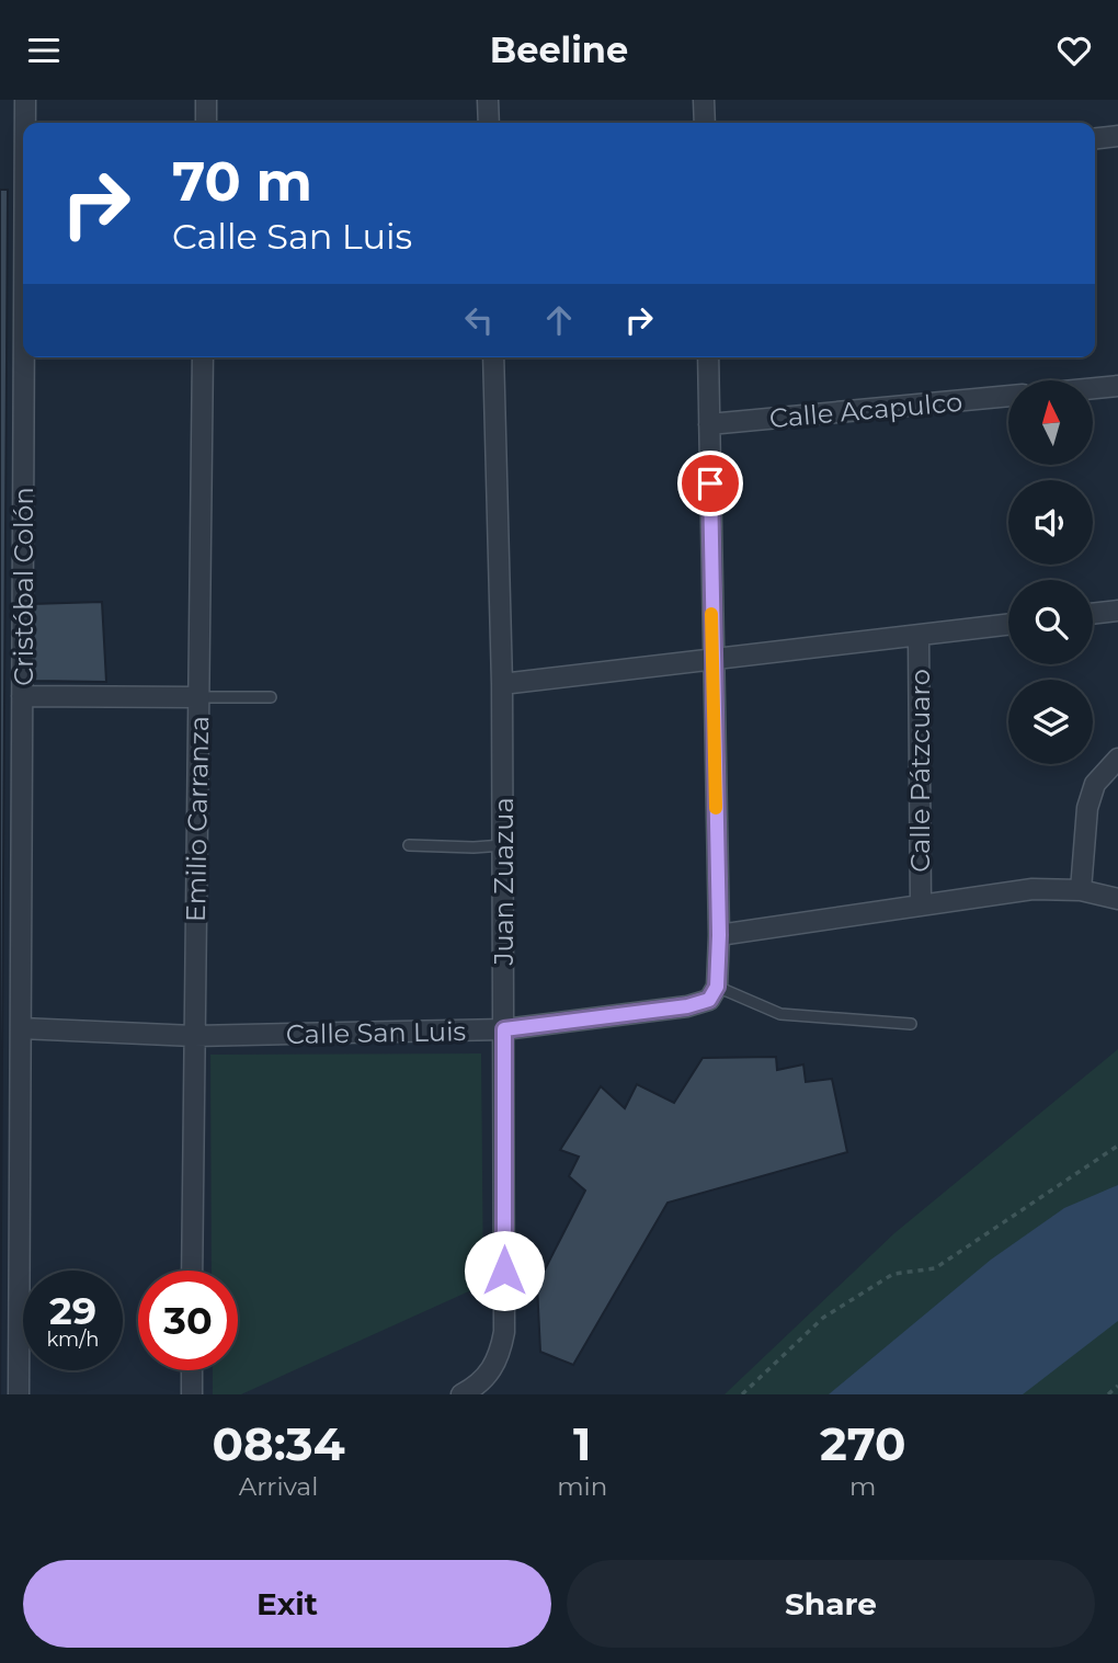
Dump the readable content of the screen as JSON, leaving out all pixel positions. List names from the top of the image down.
{
  "streets": {
    "street": [
      "Calle Acapulco",
      "Cristóbal Colón",
      "Calle Pátzcuaro",
      "Emilio Carranza",
      "Juan Zuazua",
      "Calle San Luis"
    ]
  },
  "crossings": [
    ["Cristóbal Colón", "Calle San Luis"],
    ["Calle Pátzcuaro", "Juan Zuazua"],
    ["Emilio Carranza", "Calle San Luis"],
    ["Juan Zuazua", "Calle San Luis"]
  ],
  "north": "top",
  "page": {
    "header": "Beeline",
    "turn": ["70 m", "Calle San Luis"],
    "speed": "29 km/h",
    "limit": "30",
    "eta": [
      "08:34",
      "Arrival",
      "1",
      "min",
      "270",
      "m"
    ],
    "buttons": ["Exit", "Share"]
  }
}
